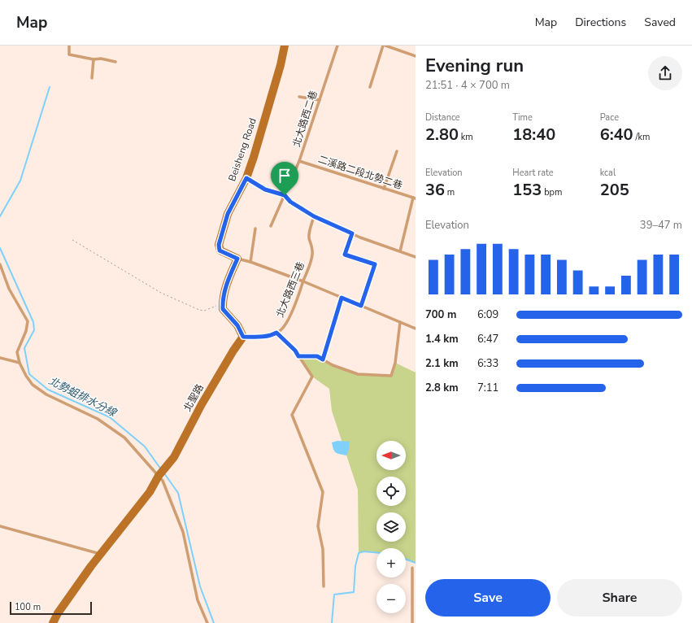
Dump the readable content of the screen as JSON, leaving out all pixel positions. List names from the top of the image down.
{
  "streets": {
    "street": ["Beisheng Road", "北聖路"],
    "lane": ["北大路西二巷", "二溪路二段北勢二巷", "北大路西三巷"]
  },
  "crossings": [
    ["北大路西二巷", "二溪路二段北勢二巷"],
    ["Beisheng Road", "北大路西三巷"],
    ["Beisheng Road", "北聖路"],
    ["北大路西三巷", "北聖路"]
  ],
  "water": ["北勢蛆排水分線"],
  "scale_bar": "100 m",
  "north": "left",
  "page": {
    "header": "Map",
    "nav": ["Map", "Directions", "Saved"],
    "heading": ["Evening run", "21:51 · 4 × 700 m"],
    "stats": [
      ["Distance", "2.80 km"],
      ["Time", "18:40"],
      ["Pace", "6:40 /km"],
      ["Elevation", "36 m"],
      ["Heart rate", "153 bpm"],
      ["kcal", "205"]
    ],
    "chart": ["Elevation", "39–47 m"],
    "list": [
      {
        "name": "700 m",
        "note": "6:09"
      },
      {
        "name": "1.4 km",
        "note": "6:47"
      },
      {
        "name": "2.1 km",
        "note": "6:33"
      },
      {
        "name": "2.8 km",
        "note": "7:11"
      }
    ],
    "map_buttons": ["+", "−"],
    "buttons": ["Save", "Share"],
    "scale": "100 m"
  }
}
